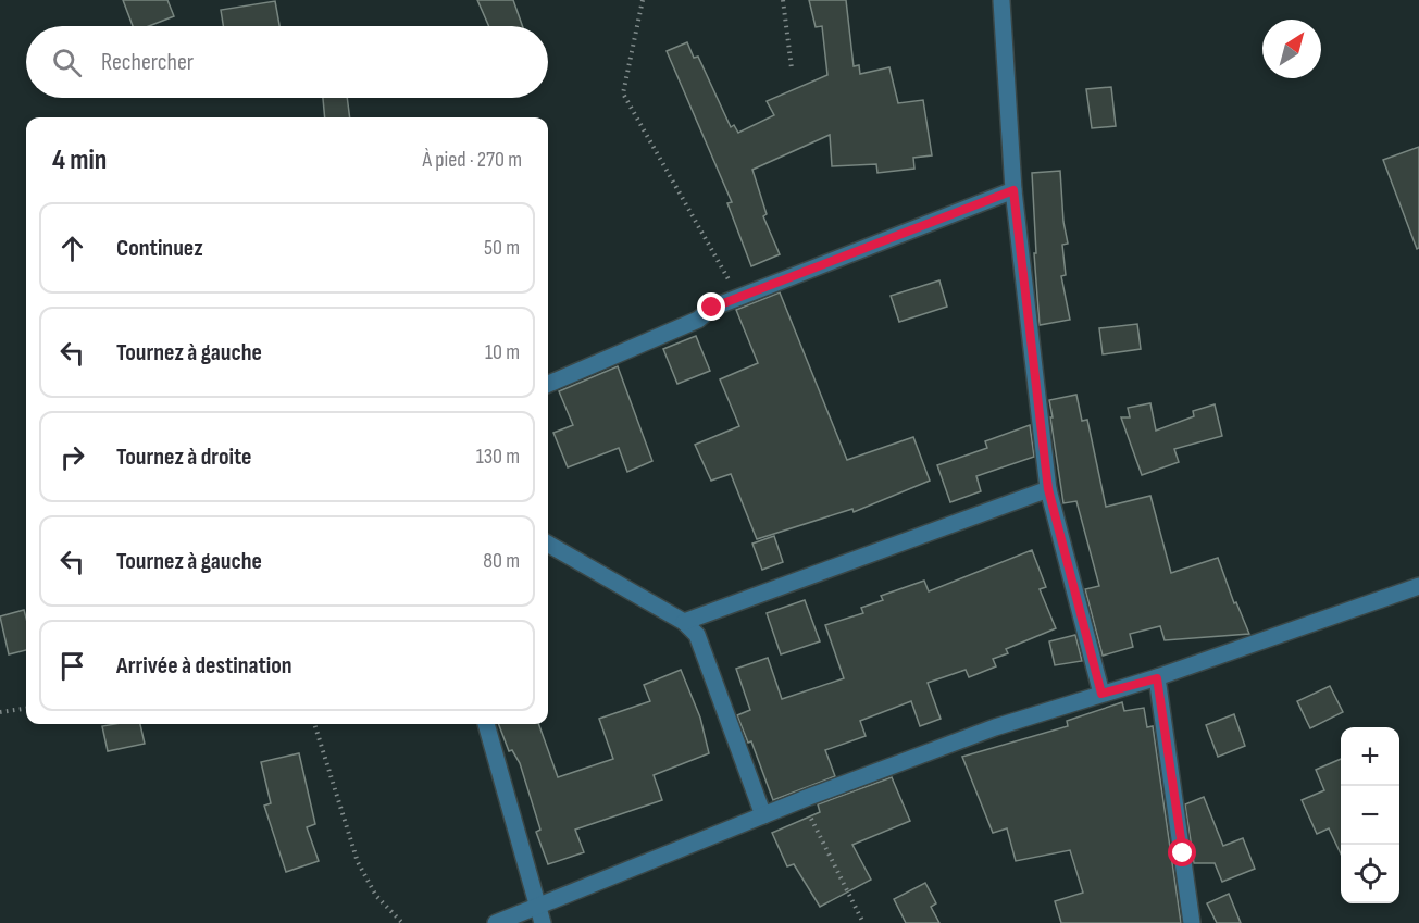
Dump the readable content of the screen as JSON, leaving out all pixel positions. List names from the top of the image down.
{
  "north": "top right",
  "page": {
    "search": "Rechercher",
    "heading": ["4 min", "À pied · 270 m"],
    "list": [
      ["Continuez", "50 m"],
      ["Tournez à gauche", "10 m"],
      ["Tournez à droite", "130 m"],
      ["Tournez à gauche", "80 m"],
      "Arrivée à destination"
    ],
    "map_buttons": ["+", "−"]
  }
}
